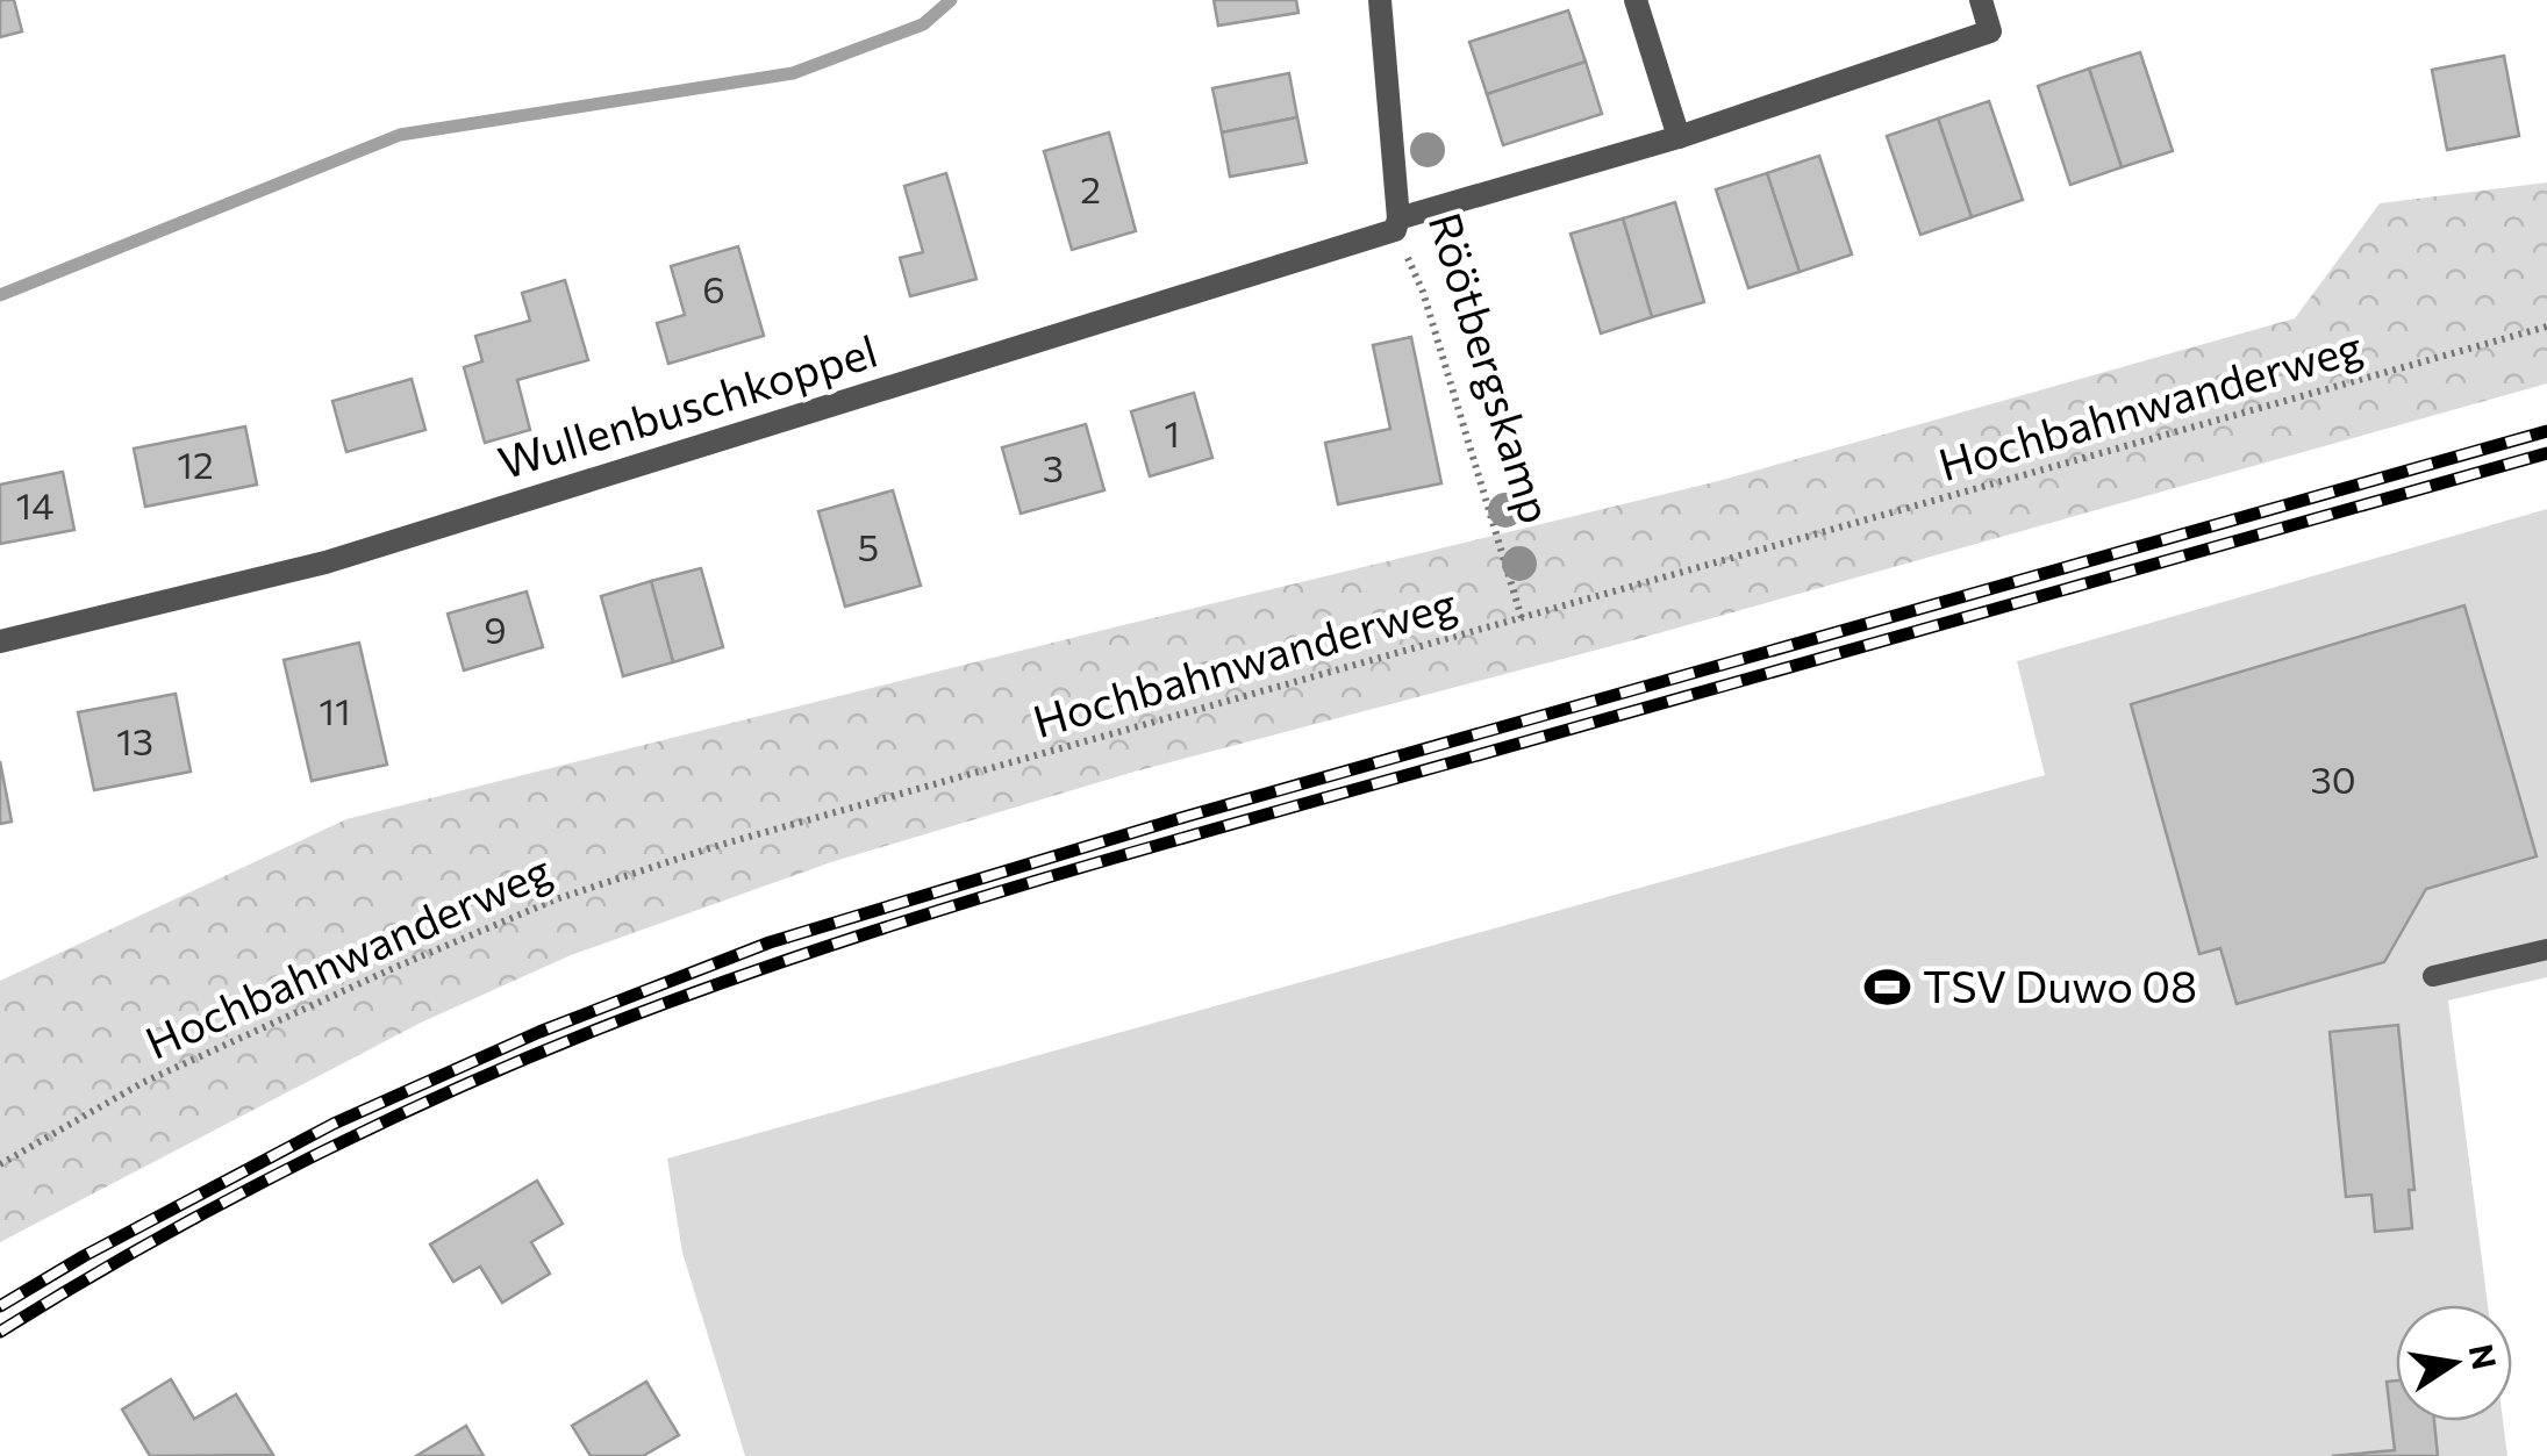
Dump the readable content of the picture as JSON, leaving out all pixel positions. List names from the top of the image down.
{
  "streets": {
    "street": ["Röötbergskamp", "Wullenbuschkoppel"],
    "path": ["Hochbahnwanderweg"]
  },
  "crossings": [
    ["Röötbergskamp", "Hochbahnwanderweg"],
    ["Röötbergskamp", "Wullenbuschkoppel"]
  ],
  "places": {
    "sports": ["TSV Duwo 08"]
  },
  "house_numbers": [
    "2",
    "6",
    "1",
    "12",
    "3",
    "14",
    "5",
    "9",
    "11",
    "13",
    "30"
  ],
  "north": "right"
}
